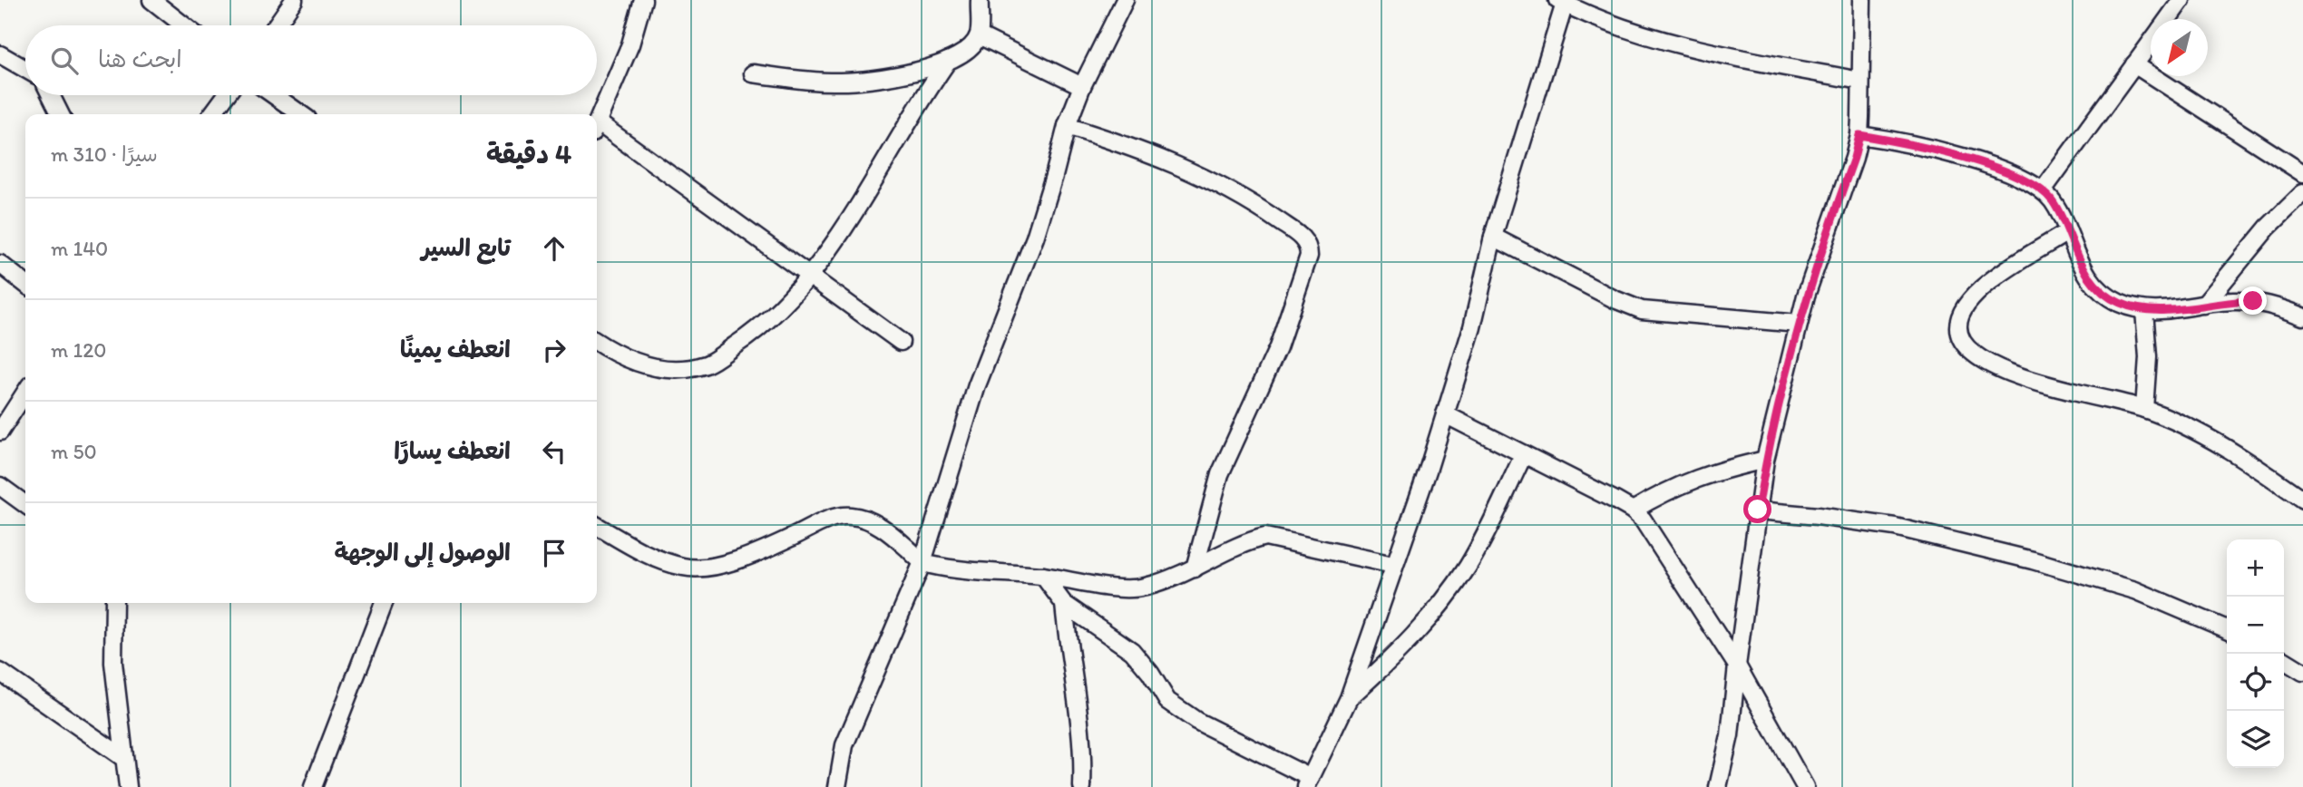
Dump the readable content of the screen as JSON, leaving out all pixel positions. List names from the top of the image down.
{
  "north": "bottom left",
  "page": {
    "search": "ابحث هنا",
    "heading": ["4 دقيقة", "سيرًا · 310 m"],
    "list": [
      ["تابع السير", "140 m"],
      ["انعطف يمينًا", "120 m"],
      ["انعطف يسارًا", "50 m"],
      "الوصول إلى الوجهة"
    ],
    "map_buttons": ["+", "−"]
  }
}
